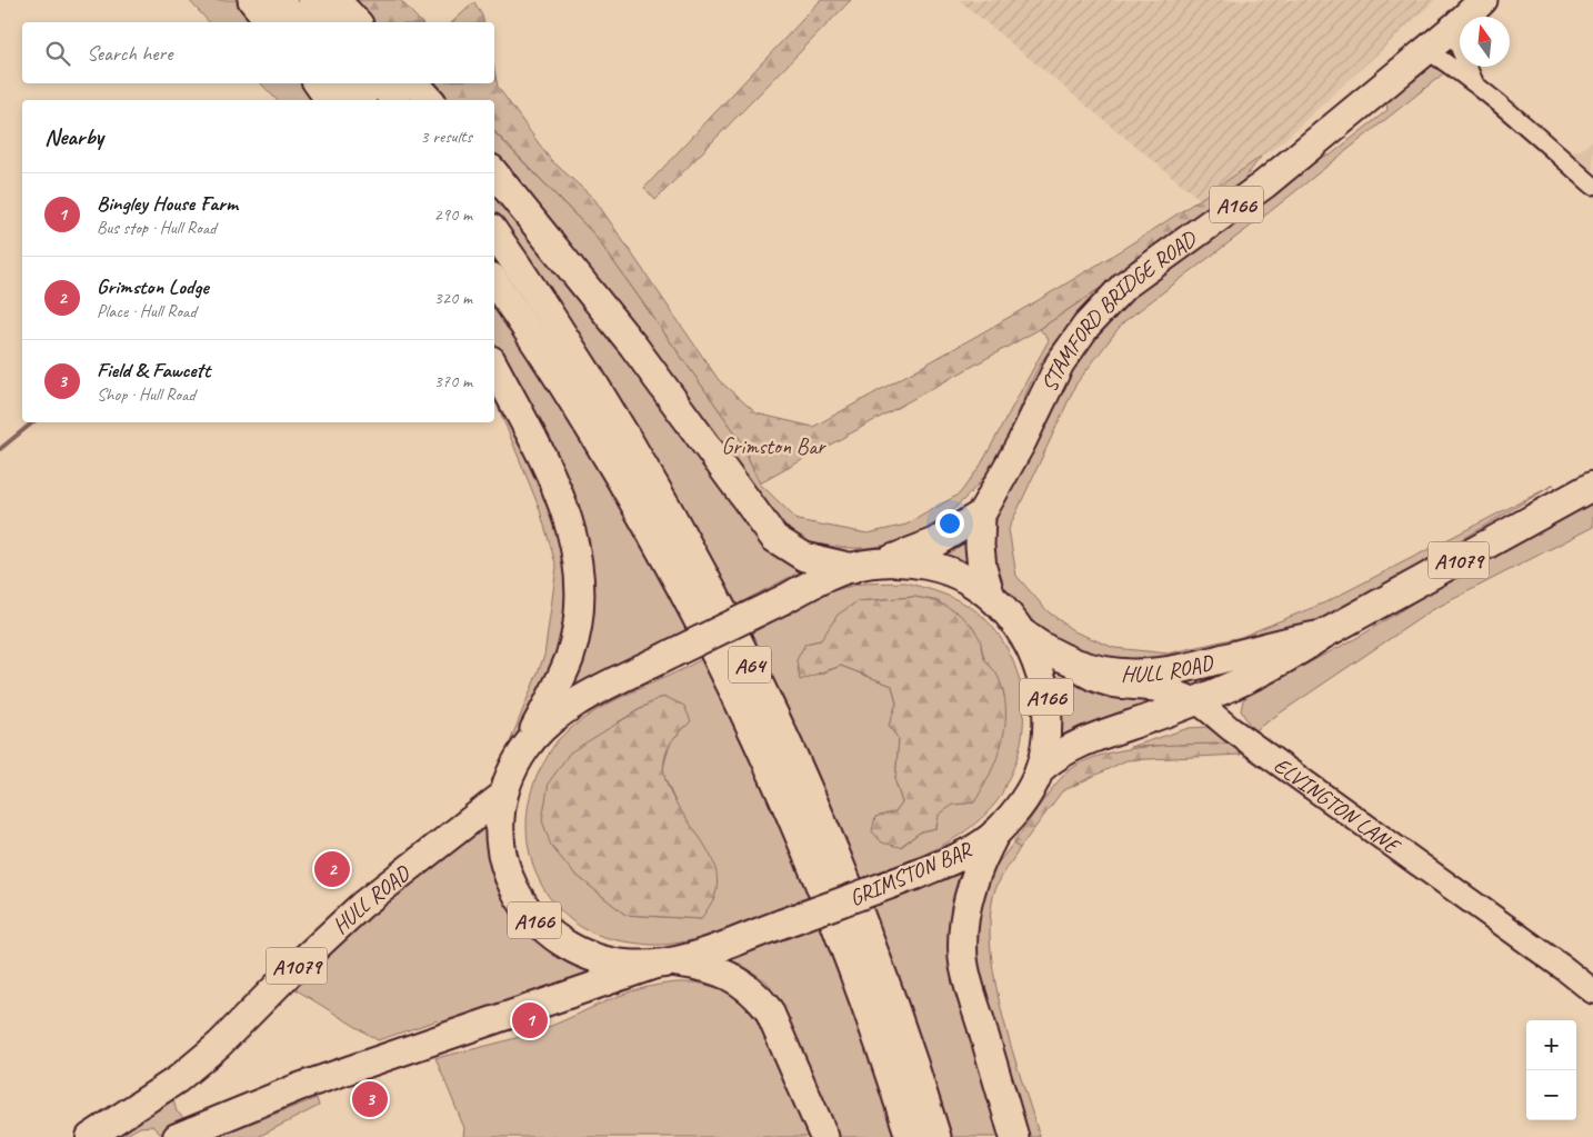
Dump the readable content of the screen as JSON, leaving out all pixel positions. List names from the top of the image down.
{
  "streets": {
    "highway": [
      "A166",
      "STAMFORD BRIDGE ROAD",
      "A1079",
      "A64",
      "HULL ROAD",
      "GRIMSTON BAR"
    ],
    "main road": ["ELVINGTON LANE"]
  },
  "crossings": [
    ["A166", "STAMFORD BRIDGE ROAD"],
    ["A166", "GRIMSTON BAR"],
    ["STAMFORD BRIDGE ROAD", "GRIMSTON BAR"],
    ["HULL ROAD", "ELVINGTON LANE"],
    ["HULL ROAD", "GRIMSTON BAR"]
  ],
  "parks": ["Grimston Bar"],
  "north": "top",
  "page": {
    "search": "Search here",
    "heading": ["Nearby", "3 results"],
    "list": [
      {
        "mark": "1",
        "name": "Bingley House Farm",
        "note": "Bus stop · Hull Road",
        "value": "290 m"
      },
      {
        "mark": "2",
        "name": "Grimston Lodge",
        "note": "Place · Hull Road",
        "value": "320 m"
      },
      {
        "mark": "3",
        "name": "Field & Fawcett",
        "note": "Shop · Hull Road",
        "value": "370 m"
      }
    ],
    "pins": ["2", "1", "3"],
    "map_buttons": ["+", "−"]
  }
}
